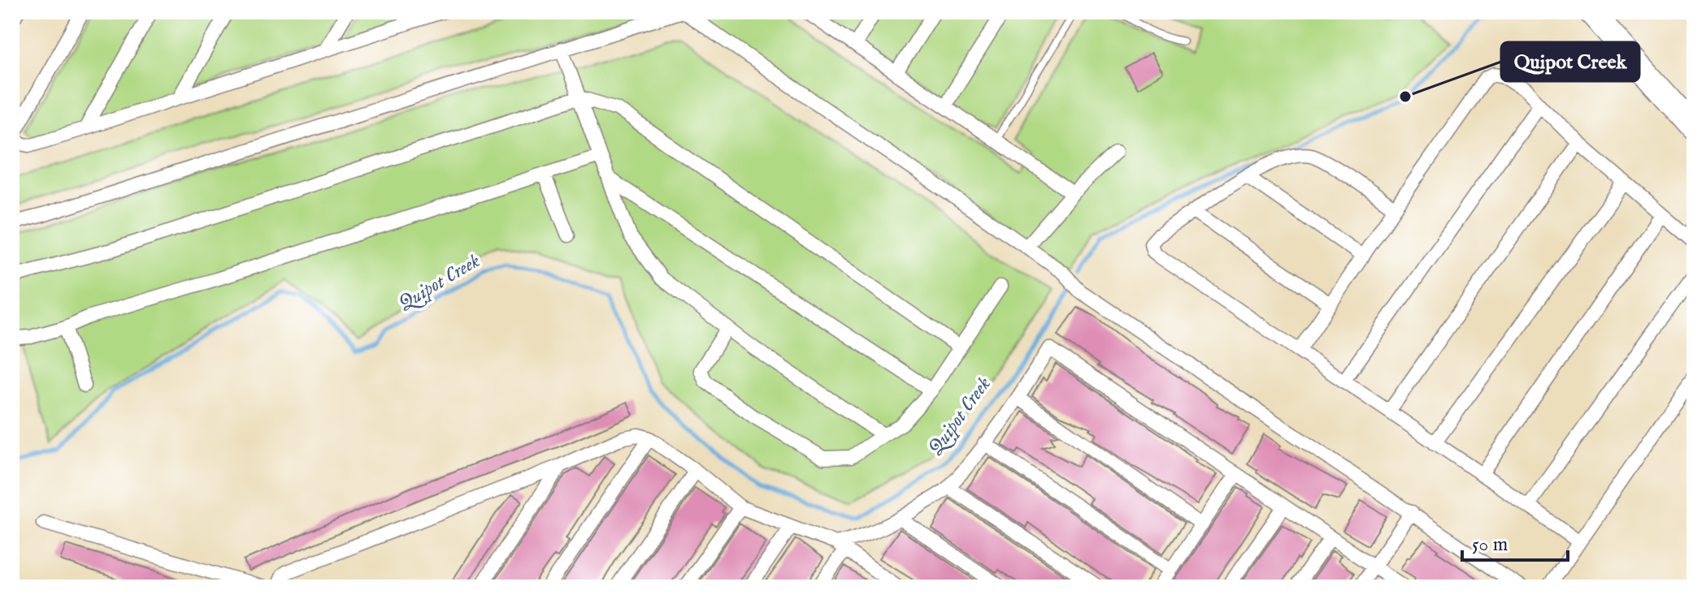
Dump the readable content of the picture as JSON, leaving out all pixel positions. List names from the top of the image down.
{
  "water": ["Quipot Creek"],
  "places": ["Quipot Creek"],
  "scale_bar": "50 m"
}
